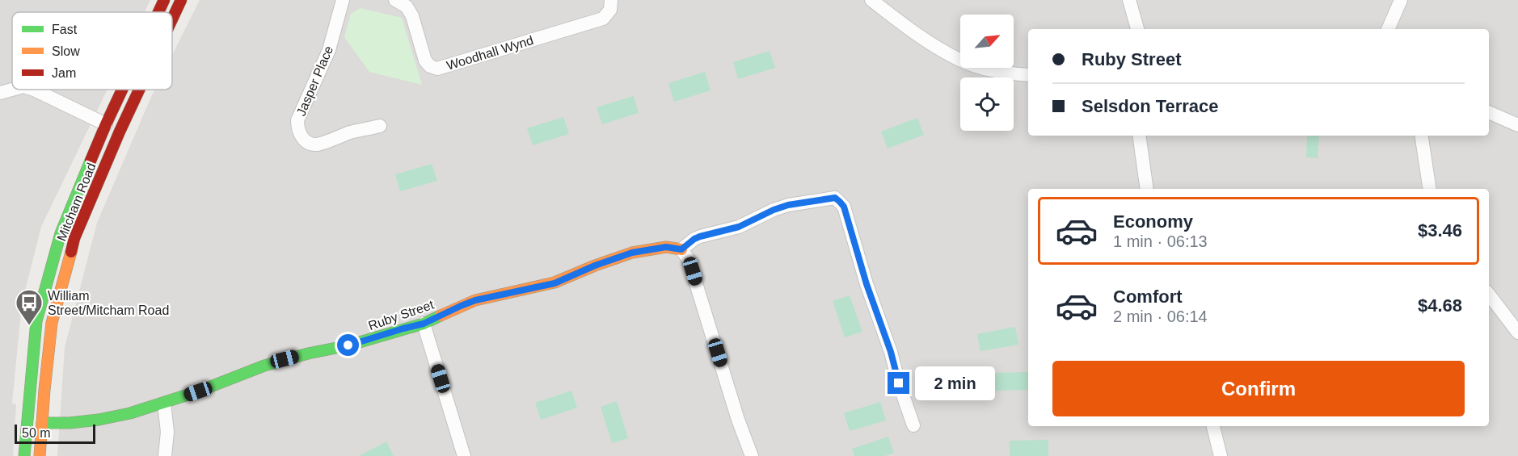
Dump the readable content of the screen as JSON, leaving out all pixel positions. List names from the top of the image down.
{
  "streets": {
    "main road": ["Mitcham Road", "Ruby Street"],
    "street": ["Woodhall Wynd", "Jasper Place"]
  },
  "crossings": [
    ["Mitcham Road", "Ruby Street"]
  ],
  "places": {
    "bus stop": ["William Street/Mitcham Road"]
  },
  "legend": ["Fast", "Slow", "Jam"],
  "scale_bar": "50 m",
  "north": "top right",
  "page": {
    "banner": ["Ruby Street", "Selsdon Terrace"],
    "list": [
      {
        "name": "Economy",
        "note": "1 min · 06:13",
        "value": "$3.46"
      },
      {
        "name": "Comfort",
        "note": "2 min · 06:14",
        "value": "$4.68"
      }
    ],
    "buttons": "Confirm",
    "bubble": "2 min",
    "scale": "50 m"
  }
}
